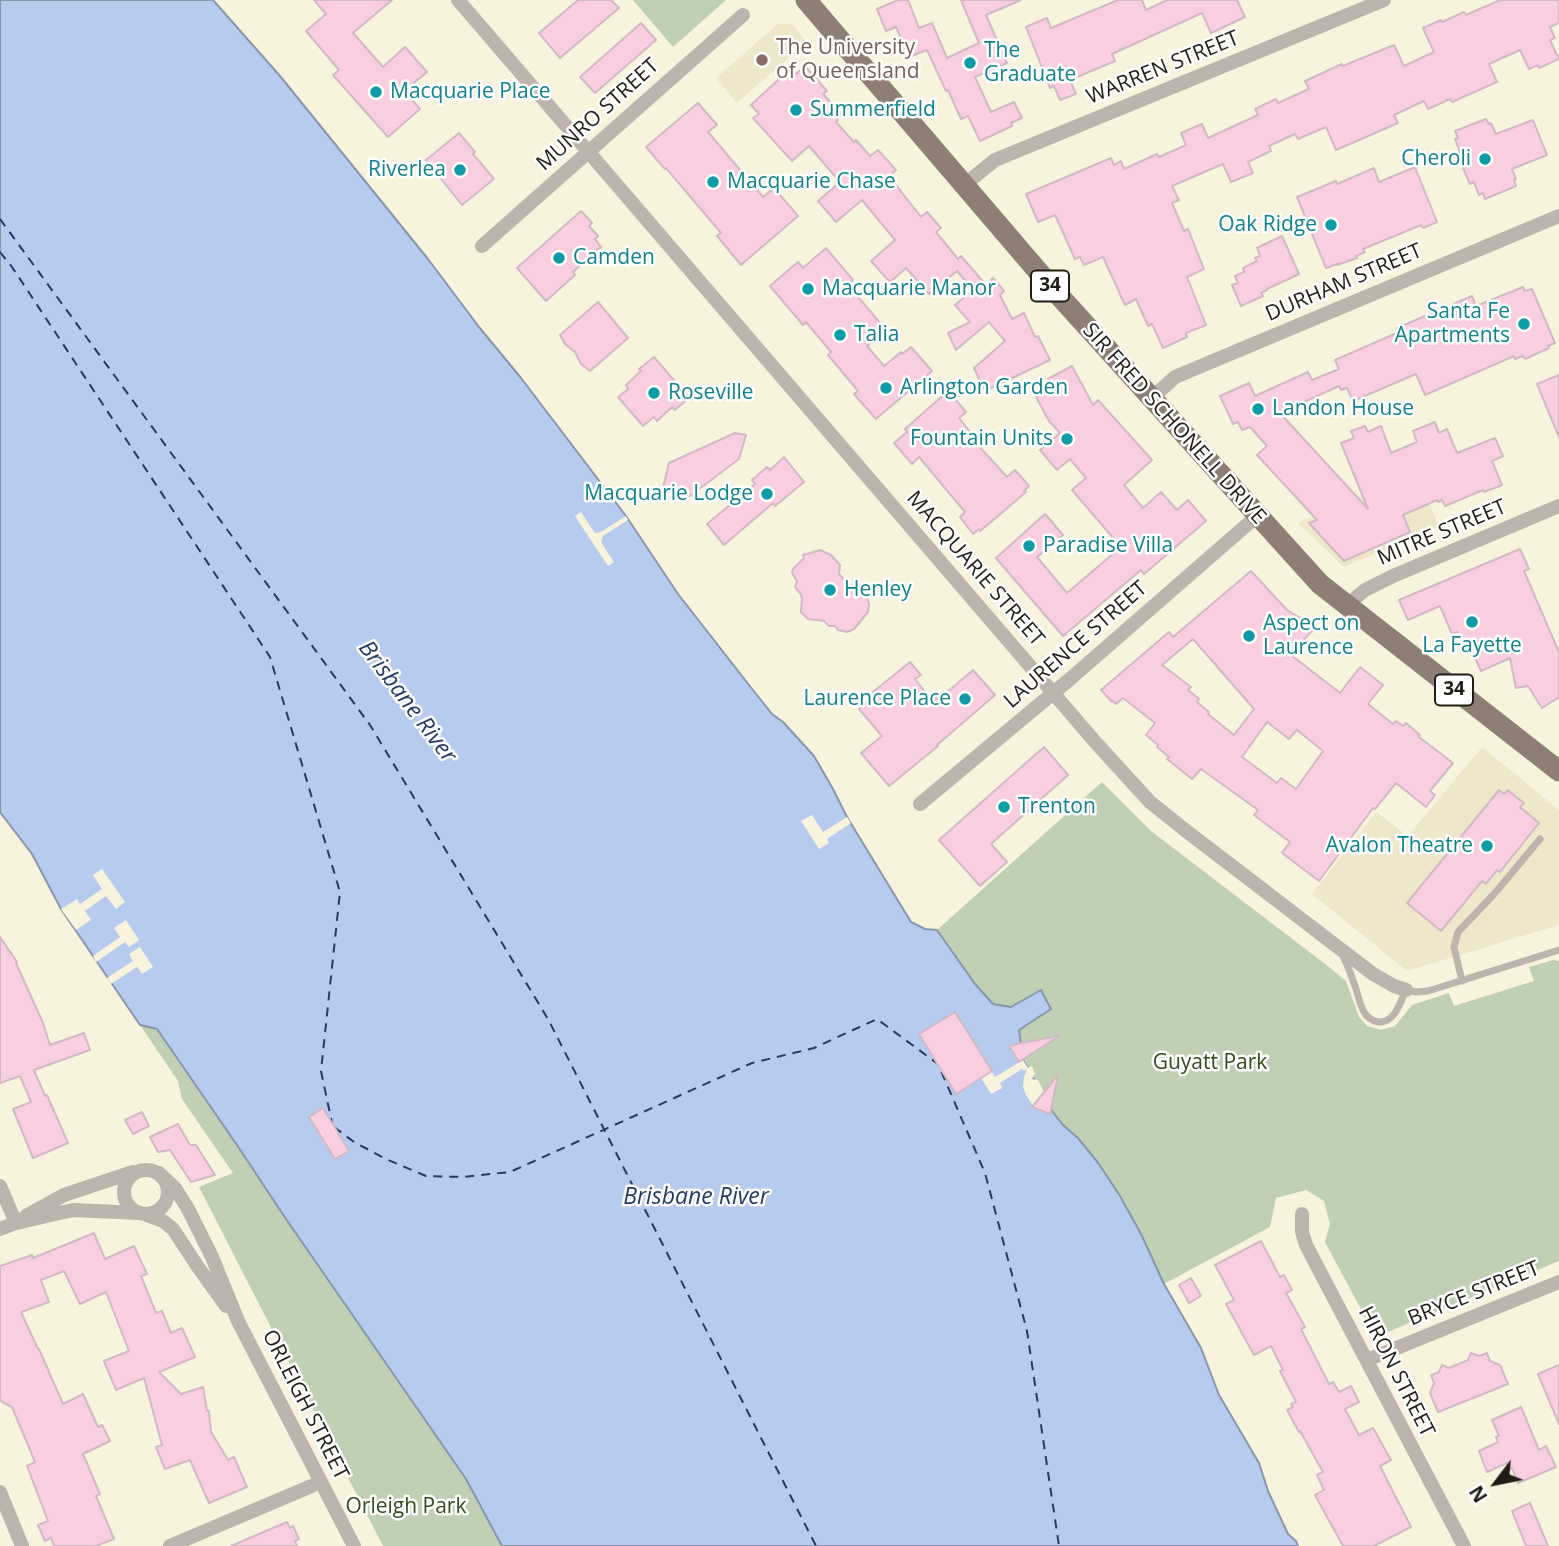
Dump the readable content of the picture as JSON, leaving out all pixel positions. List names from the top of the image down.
{
  "streets": {
    "main road": ["34", "SIR FRED SCHONELL DRIVE"],
    "street": [
      "WARREN STREET",
      "MUNRO STREET",
      "DURHAM STREET",
      "MITRE STREET",
      "MACQUARIE STREET",
      "LAURENCE STREET",
      "BRYCE STREET",
      "HIRON STREET",
      "ORLEIGH STREET"
    ]
  },
  "crossings": [
    ["WARREN STREET", "SIR FRED SCHONELL DRIVE"],
    ["MUNRO STREET", "MACQUARIE STREET"],
    ["DURHAM STREET", "SIR FRED SCHONELL DRIVE"],
    ["SIR FRED SCHONELL DRIVE", "MITRE STREET"],
    ["SIR FRED SCHONELL DRIVE", "LAURENCE STREET"],
    ["MACQUARIE STREET", "LAURENCE STREET"],
    ["BRYCE STREET", "HIRON STREET"]
  ],
  "water": ["Brisbane River"],
  "parks": ["Guyatt Park", "Orleigh Park"],
  "places": [
    "The University of Queensland",
    "The Graduate",
    "Macquarie Place",
    "Summerfield",
    "Cheroli",
    "Riverlea",
    "Macquarie Chase",
    "Oak Ridge",
    "Camden",
    "Macquarie Manor",
    "Santa Fe Apartments",
    "Talia",
    "Arlington Garden",
    "Roseville",
    "Landon House",
    "Fountain Units",
    "Macquarie Lodge",
    "Paradise Villa",
    "Henley",
    "La Fayette",
    "Aspect on Laurence",
    "Laurence Place",
    "Trenton",
    "Avalon Theatre"
  ],
  "north": "bottom left"
}
